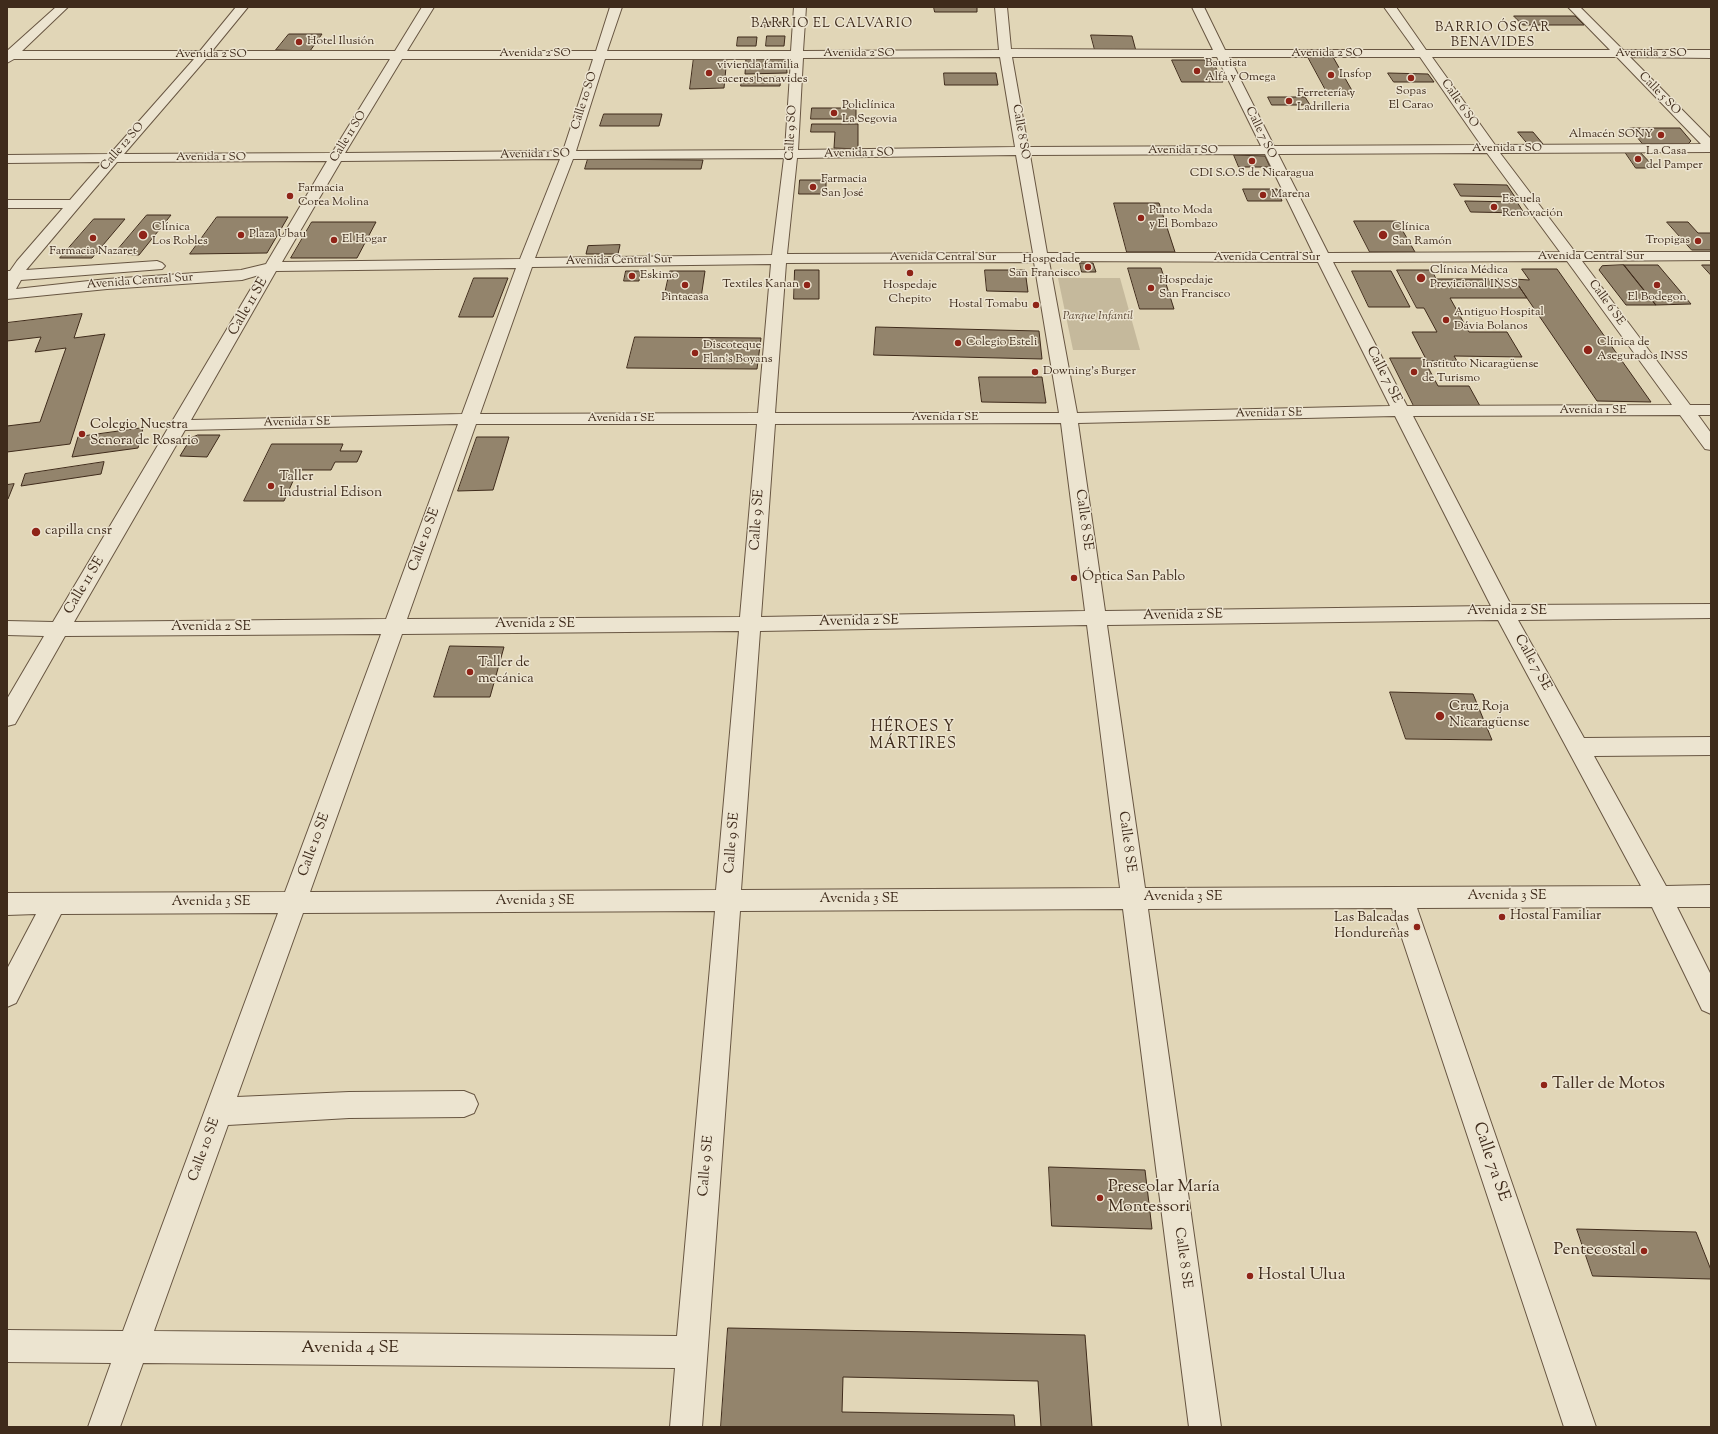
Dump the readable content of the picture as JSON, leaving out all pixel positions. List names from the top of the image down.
{
  "streets": {
    "street": [
      "Avenida 2 SO",
      "Calle 5 SO",
      "Calle 10 SO",
      "Calle 6 SO",
      "Calle 8 SO",
      "Calle 9 SO",
      "Calle 7 SO",
      "Calle 11 SO",
      "Calle 12 SO",
      "Avenida 1 SO",
      "Avenida Central Sur",
      "Calle 6 SE",
      "Calle 11 SE",
      "Calle 7 SE",
      "Avenida 1 SE",
      "Calle 9 SE",
      "Calle 8 SE",
      "Calle 10 SE",
      "Avenida 2 SE",
      "Avenida 3 SE",
      "Calle 7a SE",
      "Avenida 4 SE"
    ]
  },
  "crossings": [
    ["Avenida 2 SO", "Calle 5 SO"],
    ["Avenida 2 SO", "Calle 10 SO"],
    ["Avenida 2 SO", "Calle 6 SO"],
    ["Avenida 2 SO", "Calle 8 SO"],
    ["Avenida 2 SO", "Calle 9 SO"],
    ["Avenida 2 SO", "Calle 7 SO"],
    ["Avenida 2 SO", "Calle 11 SO"],
    ["Avenida 2 SO", "Calle 12 SO"],
    ["Calle 5 SO", "Avenida 1 SO"],
    ["Calle 10 SO", "Avenida 1 SO"],
    ["Calle 10 SO", "Avenida Central Sur"],
    ["Calle 10 SO", "Calle 10 SE"],
    ["Calle 6 SO", "Avenida 1 SO"],
    ["Calle 6 SO", "Avenida Central Sur"],
    ["Calle 6 SO", "Calle 6 SE"],
    ["Calle 8 SO", "Avenida 1 SO"],
    ["Calle 8 SO", "Avenida Central Sur"],
    ["Calle 8 SO", "Calle 8 SE"],
    ["Calle 9 SO", "Avenida 1 SO"],
    ["Calle 9 SO", "Avenida Central Sur"],
    ["Calle 9 SO", "Calle 9 SE"],
    ["Calle 7 SO", "Avenida 1 SO"],
    ["Calle 7 SO", "Avenida Central Sur"],
    ["Calle 7 SO", "Calle 7 SE"],
    ["Calle 11 SO", "Avenida 1 SO"],
    ["Calle 11 SO", "Avenida Central Sur"],
    ["Calle 11 SO", "Calle 11 SE"],
    ["Calle 12 SO", "Avenida 1 SO"],
    ["Calle 12 SO", "Avenida Central Sur"],
    ["Avenida Central Sur", "Calle 6 SE"],
    ["Avenida Central Sur", "Calle 11 SE"],
    ["Avenida Central Sur", "Calle 7 SE"],
    ["Avenida Central Sur", "Calle 9 SE"],
    ["Avenida Central Sur", "Calle 8 SE"],
    ["Avenida Central Sur", "Calle 10 SE"],
    ["Calle 6 SE", "Avenida 1 SE"],
    ["Calle 11 SE", "Avenida 1 SE"],
    ["Calle 11 SE", "Avenida 2 SE"],
    ["Calle 7 SE", "Avenida 1 SE"],
    ["Calle 7 SE", "Avenida 2 SE"],
    ["Calle 7 SE", "Avenida 3 SE"],
    ["Avenida 1 SE", "Calle 9 SE"],
    ["Avenida 1 SE", "Calle 8 SE"],
    ["Avenida 1 SE", "Calle 10 SE"],
    ["Calle 9 SE", "Avenida 2 SE"],
    ["Calle 9 SE", "Avenida 3 SE"],
    ["Calle 9 SE", "Avenida 4 SE"],
    ["Calle 8 SE", "Avenida 2 SE"],
    ["Calle 8 SE", "Avenida 3 SE"],
    ["Calle 10 SE", "Avenida 2 SE"],
    ["Calle 10 SE", "Avenida 3 SE"],
    ["Calle 10 SE", "Avenida 4 SE"],
    ["Avenida 3 SE", "Calle 7a SE"]
  ],
  "districts": ["BARRIO EL CALVARIO", "BARRIO ÓSCAR BENAVIDES", "HÉROES Y MÁRTIRES"],
  "parks": ["Parque Infantil"],
  "places": [
    "Hotel Ilusión",
    "Bautista Alfa y Omega",
    "vivienda familia caceres benavides",
    "Insfop",
    "Sopas El Carao",
    "Ferretería y Ladrilleria",
    "Policlínica La Segovia",
    "Almacén SONY",
    "La Casa del Pamper",
    "CDI S.O.S de Nicaragua",
    "Farmacia San José",
    "Marena",
    "Farmacia Corea Molina",
    "Escuela Renovación",
    "Punto Moda y El Bombazo",
    "Clínica Los Robles",
    "Plaza Ubau",
    "Clínica San Ramón",
    "Farmacia Nazaret",
    "El Hogar",
    "Tropigas",
    "Hospedade San Francisco",
    "Hospedaje Chepito",
    "Eskimo",
    "Clínica Médica Previcional INSS",
    "Pintacasa",
    "Textiles Kanan",
    "El Bodegon",
    "Hospedaje San Francisco",
    "Hostal Tomabu",
    "Antiguo Hospital Dávia Bolanos",
    "Colegio Esteli",
    "Clínica de Asegurados INSS",
    "Discoteque Flan's Boyans",
    "Downing's Burger",
    "Instituto Nicaragüense de Turismo",
    "Colegio Nuestra Senora de Rosario",
    "Taller Industrial Edison",
    "capilla cnsr",
    "Óptica San Pablo",
    "Taller de mecánica",
    "Cruz Roja Nicaragüense",
    "Hostal Familiar",
    "Las Baleadas Hondureñas",
    "Taller de Motos",
    "Prescolar María Montessori",
    "Pentecostal",
    "Hostal Ulua"
  ]
}
